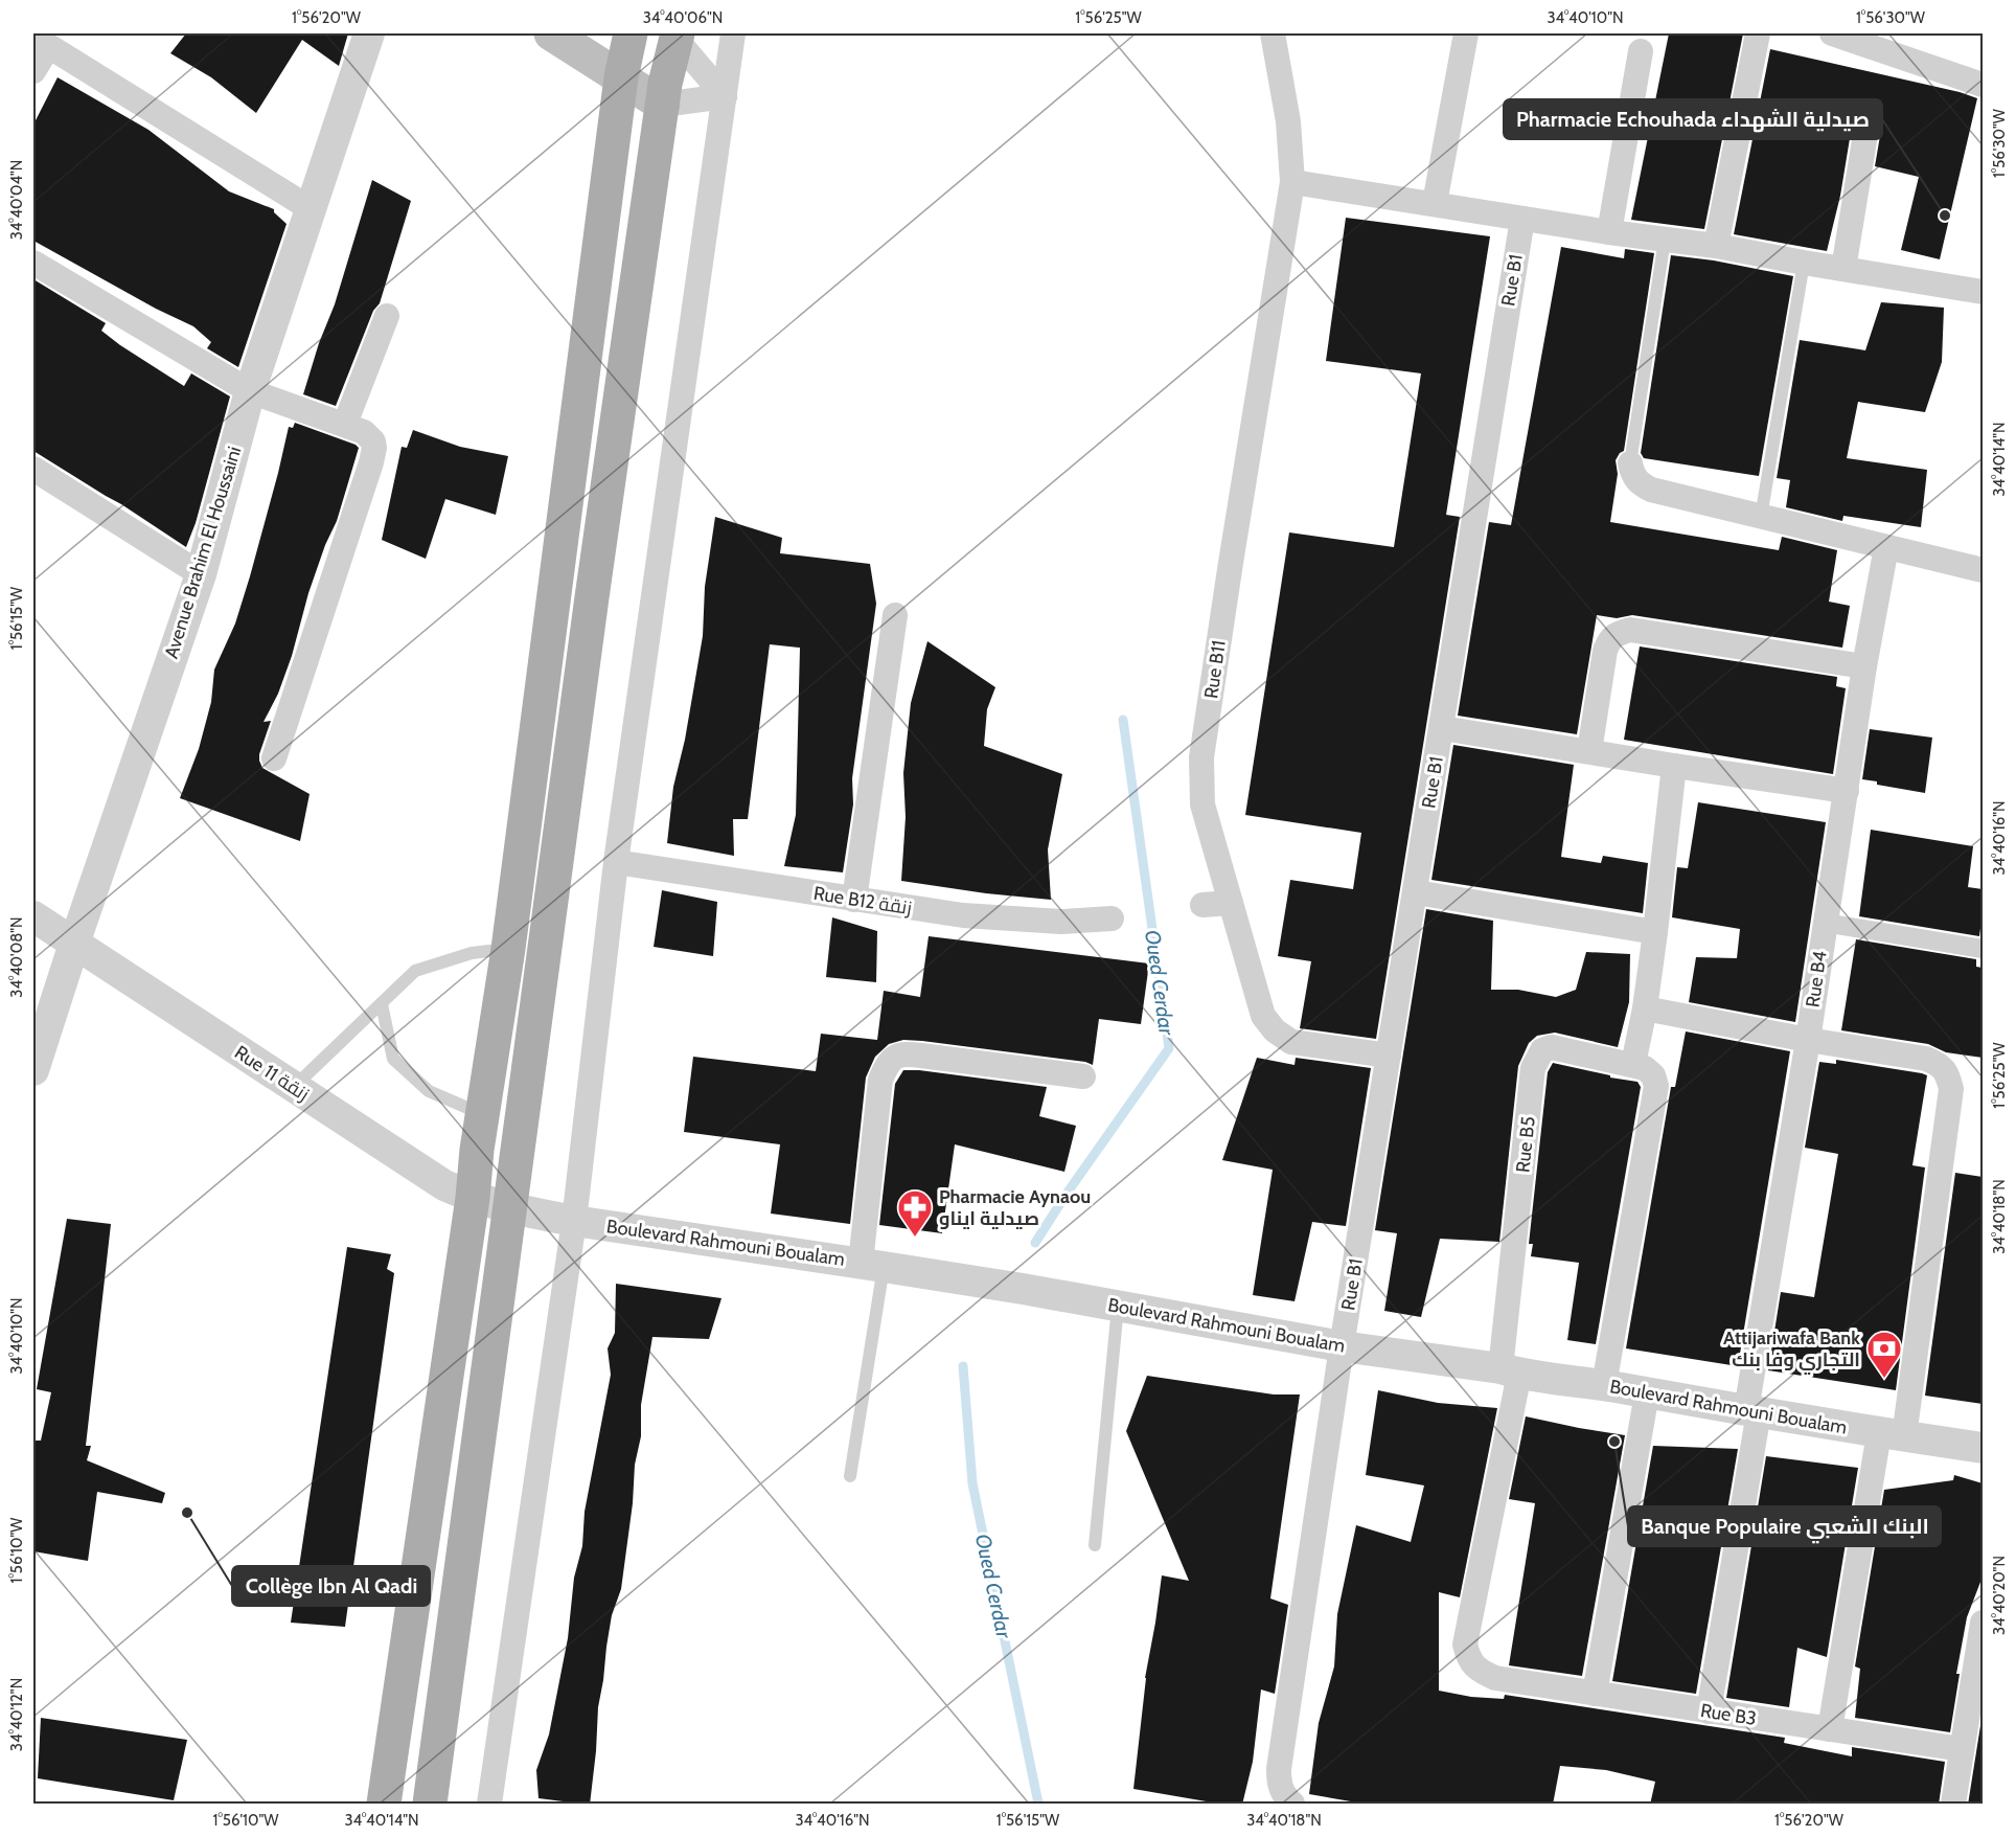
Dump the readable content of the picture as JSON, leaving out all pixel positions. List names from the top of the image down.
{
  "streets": {
    "street": [
      "Rue B1",
      "Avenue Brahim El Houssaini",
      "Rue B11",
      "Rue B12 زنقة",
      "Rue B4",
      "Rue 11 زنقة",
      "Rue B5",
      "Boulevard Rahmouni Boualam",
      "Rue B3"
    ]
  },
  "crossings": [
    ["Rue B1", "Rue B11"],
    ["Rue B1", "Boulevard Rahmouni Boualam"],
    ["Avenue Brahim El Houssaini", "Rue 11 زنقة"],
    ["Rue B4", "Boulevard Rahmouni Boualam"],
    ["Rue B4", "Rue B3"],
    ["Rue 11 زنقة", "Boulevard Rahmouni Boualam"],
    ["Rue B5", "Boulevard Rahmouni Boualam"],
    ["Rue B5", "Rue B3"]
  ],
  "water": ["Oued Cerdar"],
  "places": {
    "other": ["Pharmacie Echouhada صيدلية الشهداء", "Banque Populaire البنك الشعبي", "Collège Ibn Al Qadi"],
    "pharmacy": ["Pharmacie Aynaou صيدلية ايناو"],
    "bank": ["Attijariwafa Bank التجاري وفا بنك"]
  },
  "coordinates": [
    "1°56'20\"W",
    "34°40'06\"N",
    "1°56'25\"W",
    "34°40'10\"N",
    "1°56'30\"W",
    "34°40'04\"N",
    "34°40'14\"N",
    "1°56'15\"W",
    "34°40'16\"N",
    "34°40'08\"N",
    "34°40'18\"N",
    "1°56'10\"W",
    "34°40'20\"N",
    "34°40'12\"N"
  ]
}
